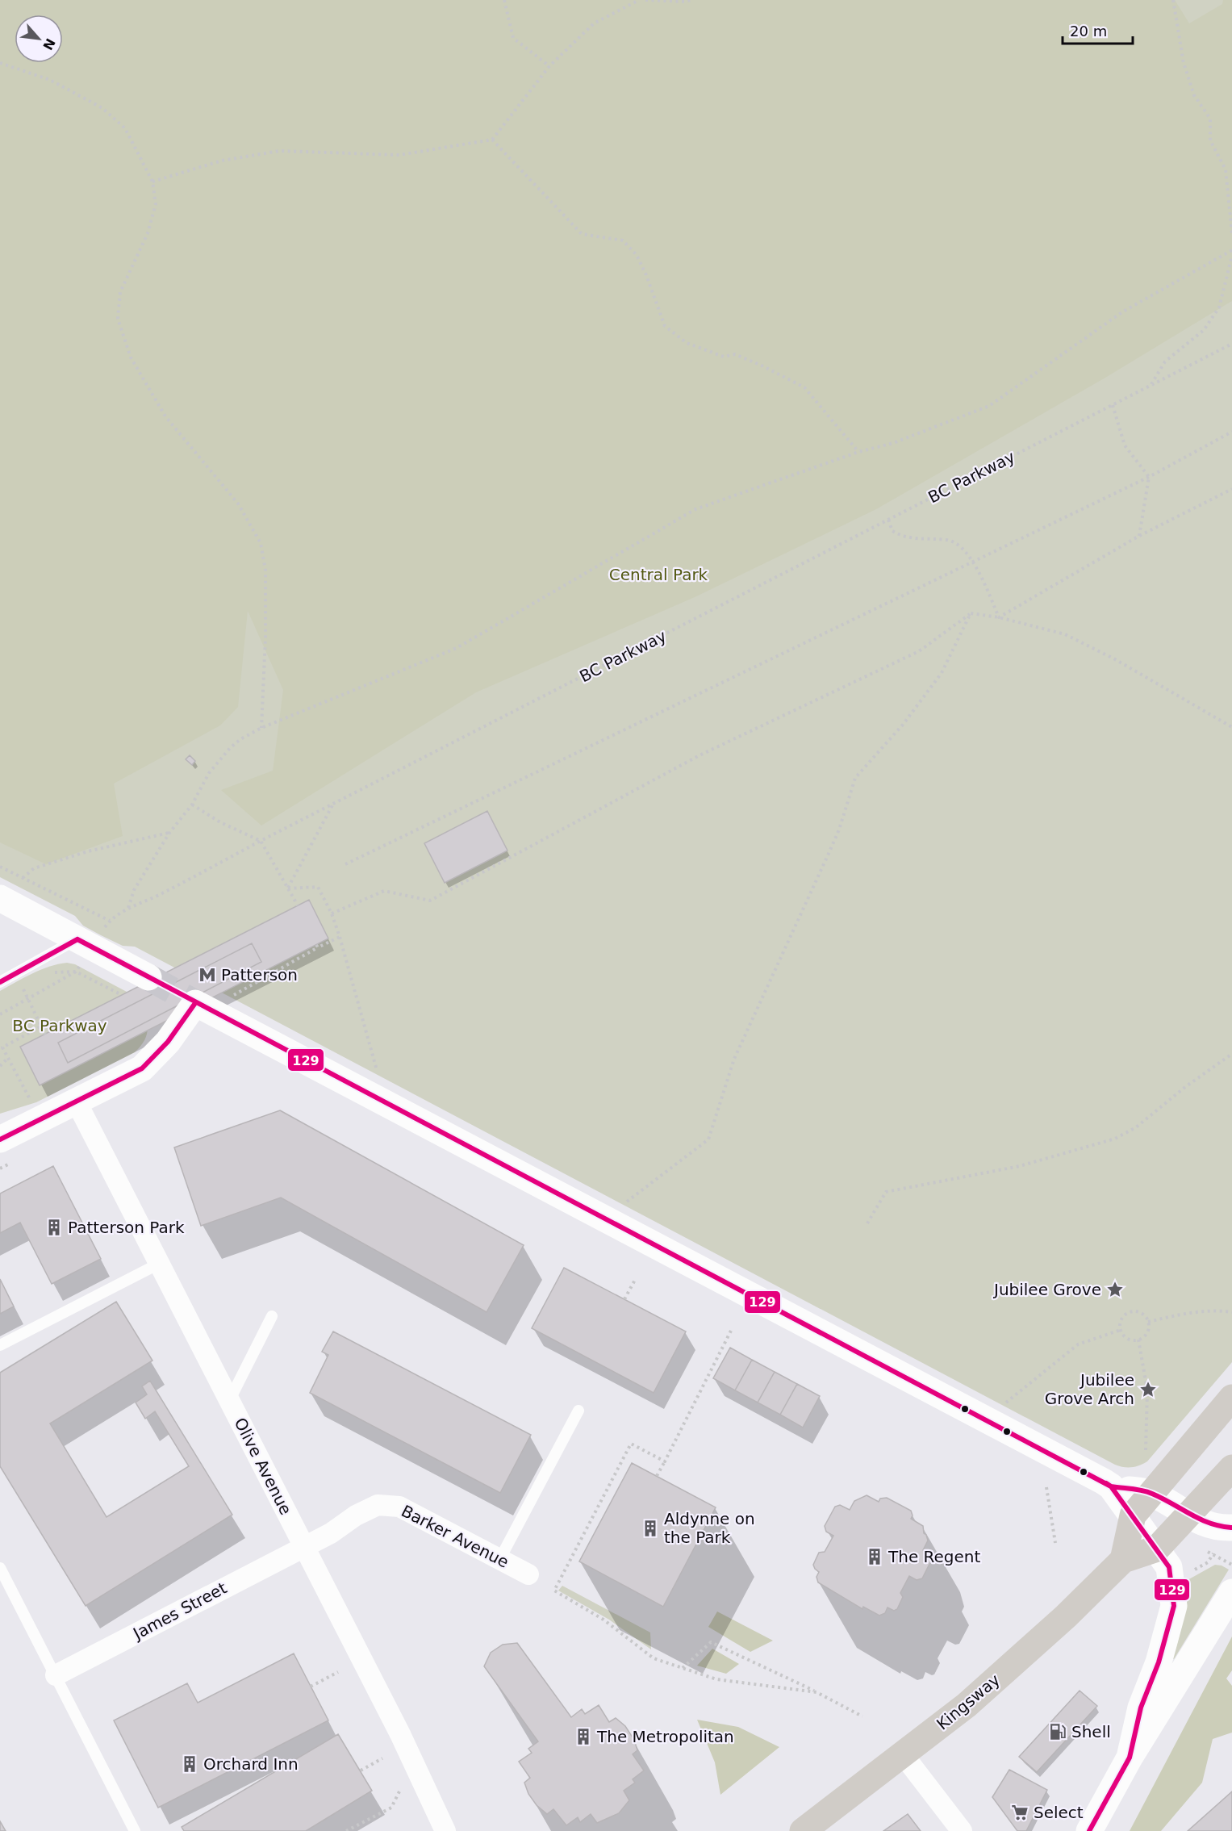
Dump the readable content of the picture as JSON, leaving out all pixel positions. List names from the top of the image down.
{
  "streets": {
    "main road": ["Kingsway"],
    "street": ["Olive Avenue", "Barker Avenue", "James Street"],
    "path": ["BC Parkway"]
  },
  "crossings": [
    ["Olive Avenue", "Barker Avenue"],
    ["Olive Avenue", "James Street"],
    ["Barker Avenue", "James Street"]
  ],
  "parks": ["Central Park", "BC Parkway"],
  "places": {
    "metro station": ["Patterson"],
    "building": [
      "Patterson Park",
      "Aldynne on the Park",
      "The Regent",
      "The Metropolitan",
      "Orchard Inn"
    ],
    "place": ["Jubilee Grove", "Jubilee Grove Arch"],
    "fuel station": ["Shell"],
    "supermarket": ["Select"]
  },
  "lines": ["transit line 129"],
  "scale_bar": "20 m",
  "north": "bottom right"
}
